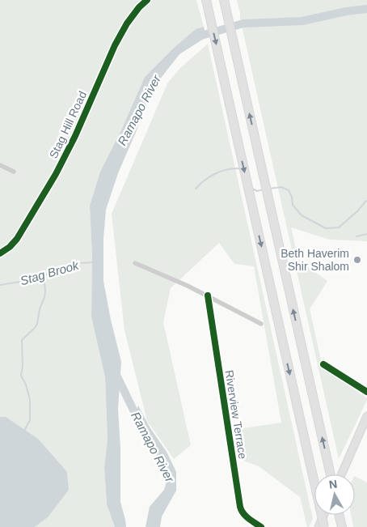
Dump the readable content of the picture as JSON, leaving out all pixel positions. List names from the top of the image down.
{
  "streets": {
    "street": ["Stag Hill Road", "Riverview Terrace"]
  },
  "water": ["Ramapo River", "Stag Brook"],
  "places": ["Beth Haverim Shir Shalom"],
  "north": "top"
}
